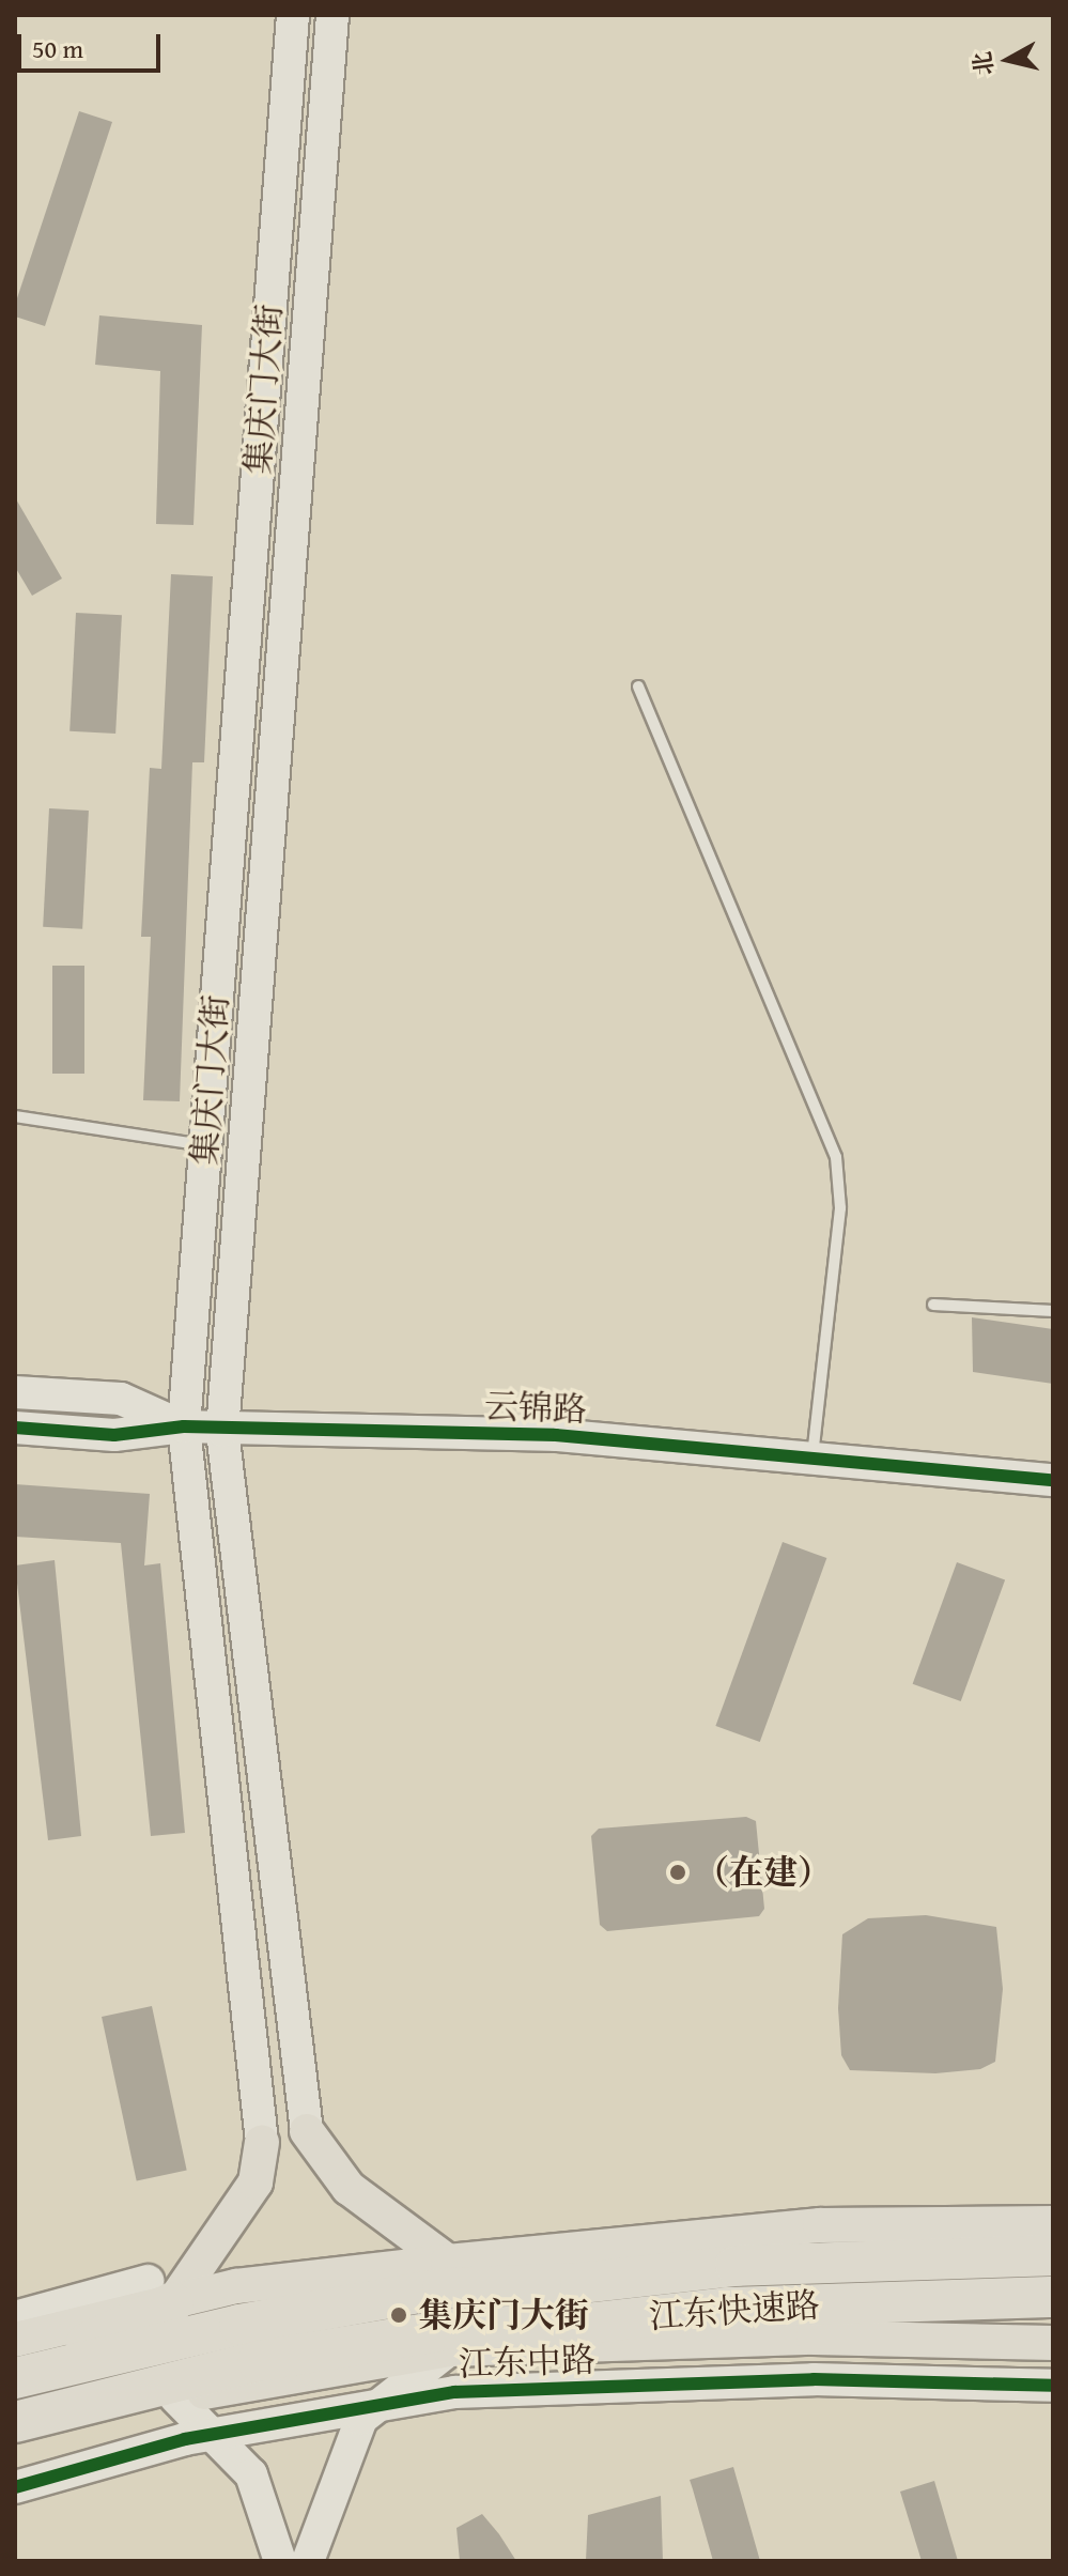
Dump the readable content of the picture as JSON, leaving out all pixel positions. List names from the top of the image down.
{
  "streets": {
    "highway": ["江东快速路"],
    "main road": ["集庆门大街", "云锦路", "江东中路"]
  },
  "crossings": [
    ["集庆门大街", "云锦路"]
  ],
  "places": ["（在建）", "集庆门大街"],
  "scale_bar": "50 m",
  "north": "left"
}
